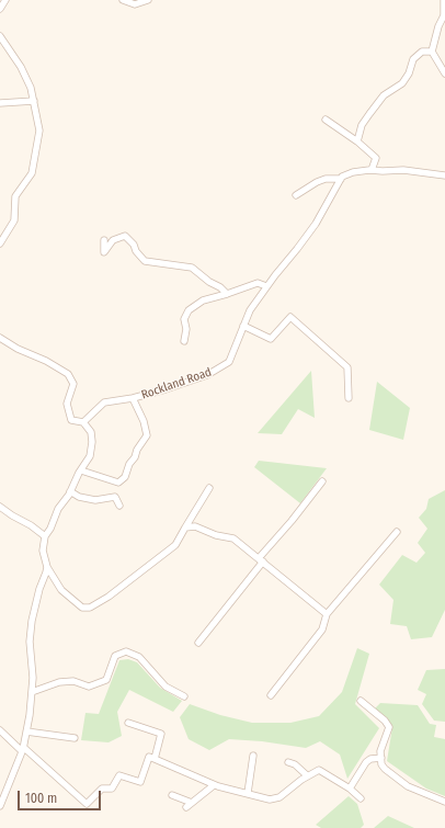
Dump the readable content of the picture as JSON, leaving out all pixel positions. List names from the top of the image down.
{
  "streets": {
    "street": ["Rockland Road"]
  },
  "scale_bar": "100 m"
}
